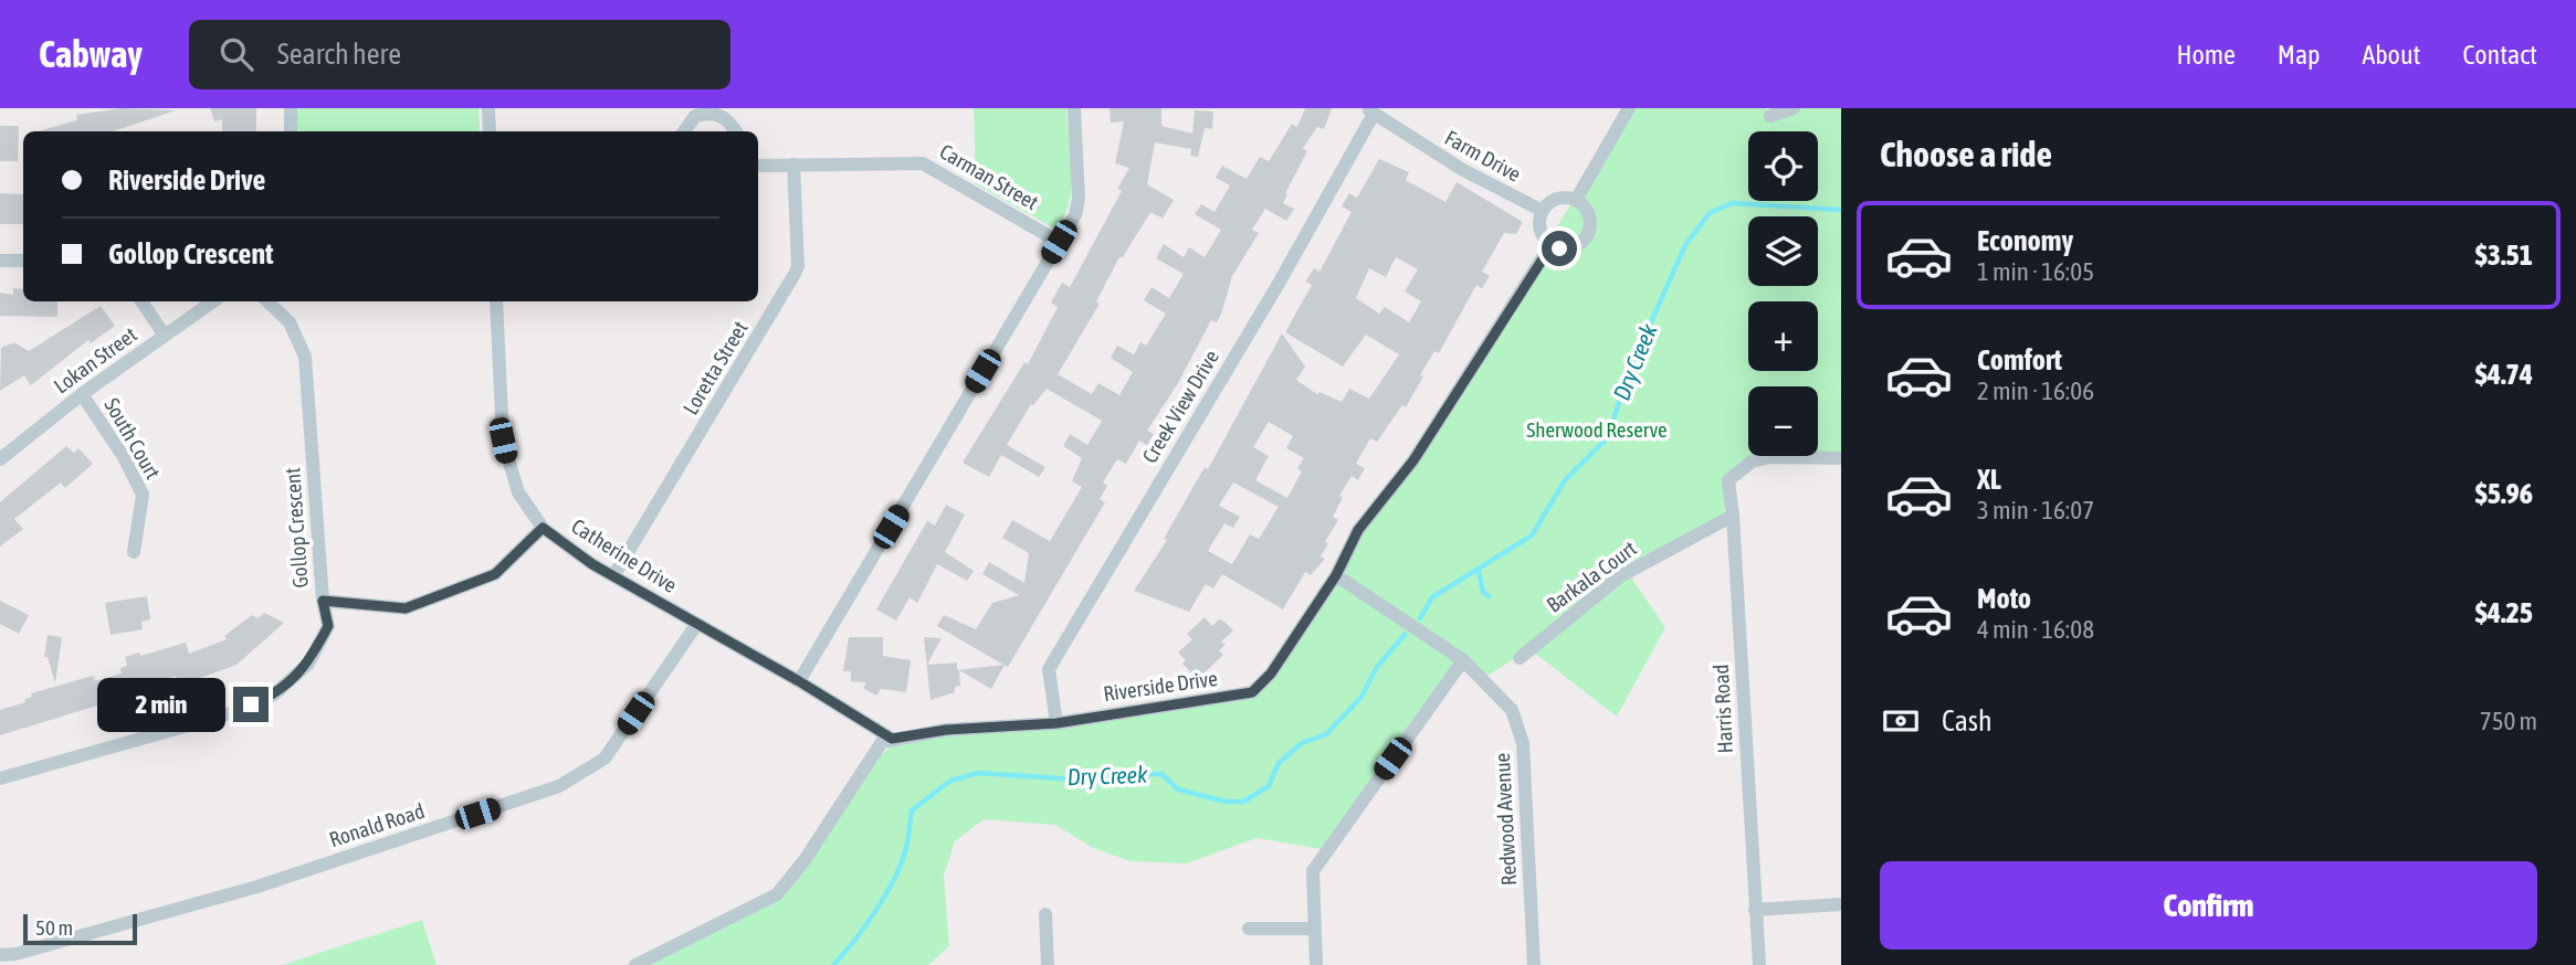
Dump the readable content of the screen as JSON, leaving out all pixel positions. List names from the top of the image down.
{
  "streets": {
    "street": [
      "Farm Drive",
      "Carman Street",
      "Lokan Street",
      "Loretta Street",
      "Creek View Drive",
      "South Court",
      "Gollop Crescent",
      "Catherine Drive",
      "Barkala Court",
      "Riverside Drive",
      "Harris Road",
      "Redwood Avenue",
      "Ronald Road"
    ]
  },
  "crossings": [
    ["Farm Drive", "Creek View Drive"],
    ["Farm Drive", "Riverside Drive"],
    ["Carman Street", "Loretta Street"],
    ["Lokan Street", "South Court"],
    ["Loretta Street", "Catherine Drive"],
    ["Creek View Drive", "Riverside Drive"],
    ["Catherine Drive", "Riverside Drive"],
    ["Catherine Drive", "Ronald Road"],
    ["Barkala Court", "Harris Road"],
    ["Riverside Drive", "Redwood Avenue"]
  ],
  "water": ["Dry Creek"],
  "parks": ["Sherwood Reserve"],
  "scale_bar": "50 m",
  "page": {
    "header": "Cabway",
    "search": "Search here",
    "nav": [
      "Home",
      "Map",
      "About",
      "Contact"
    ],
    "heading": "Choose a ride",
    "map_buttons": ["+", "−"],
    "banner": ["Riverside Drive", "Gollop Crescent"],
    "list": [
      {
        "name": "Economy",
        "note": "1 min · 16:05",
        "value": "$3.51"
      },
      {
        "name": "Comfort",
        "note": "2 min · 16:06",
        "value": "$4.74"
      },
      {
        "name": "XL",
        "note": "3 min · 16:07",
        "value": "$5.96"
      },
      {
        "name": "Moto",
        "note": "4 min · 16:08",
        "value": "$4.25"
      }
    ],
    "bubble": "2 min",
    "pay": ["Cash", "750 m"],
    "buttons": "Confirm",
    "scale": "50 m"
  }
}
